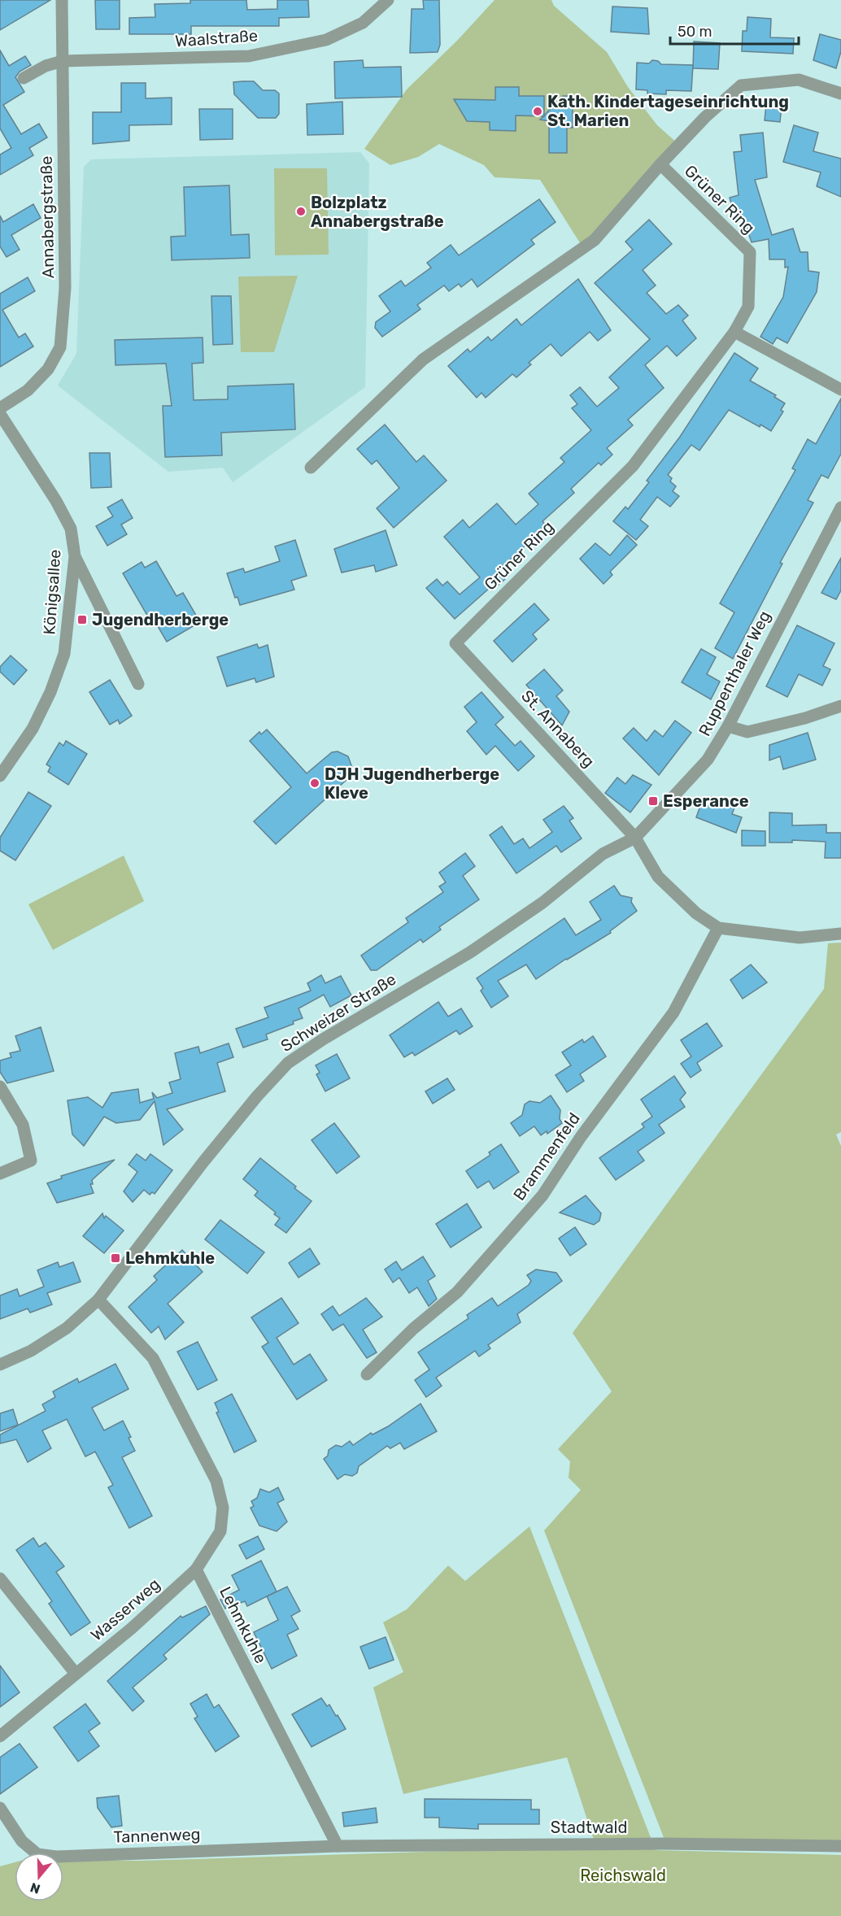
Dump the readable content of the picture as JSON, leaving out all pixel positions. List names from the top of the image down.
{
  "streets": {
    "street": [
      "Waalstraße",
      "Grüner Ring",
      "Annabergstraße",
      "Königsallee",
      "Ruppenthaler Weg",
      "St. Annaberg",
      "Schweizer Straße",
      "Brammenfeld",
      "Wasserweg",
      "Lehmkuhle",
      "Stadtwald",
      "Tannenweg"
    ]
  },
  "crossings": [
    ["Waalstraße", "Annabergstraße"],
    ["Grüner Ring", "St. Annaberg"],
    ["Ruppenthaler Weg", "St. Annaberg"],
    ["Ruppenthaler Weg", "Schweizer Straße"],
    ["St. Annaberg", "Schweizer Straße"],
    ["Wasserweg", "Lehmkuhle"],
    ["Lehmkuhle", "Stadtwald"],
    ["Lehmkuhle", "Tannenweg"],
    ["Stadtwald", "Tannenweg"]
  ],
  "parks": ["Reichswald"],
  "places": {
    "other": ["Kath. Kindertageseinrichtung St. Marien", "Bolzplatz Annabergstraße", "DJH Jugendherberge Kleve"],
    "transit": ["Jugendherberge", "Esperance", "Lehmkuhle"]
  },
  "scale_bar": "50 m",
  "north": "bottom"
}
